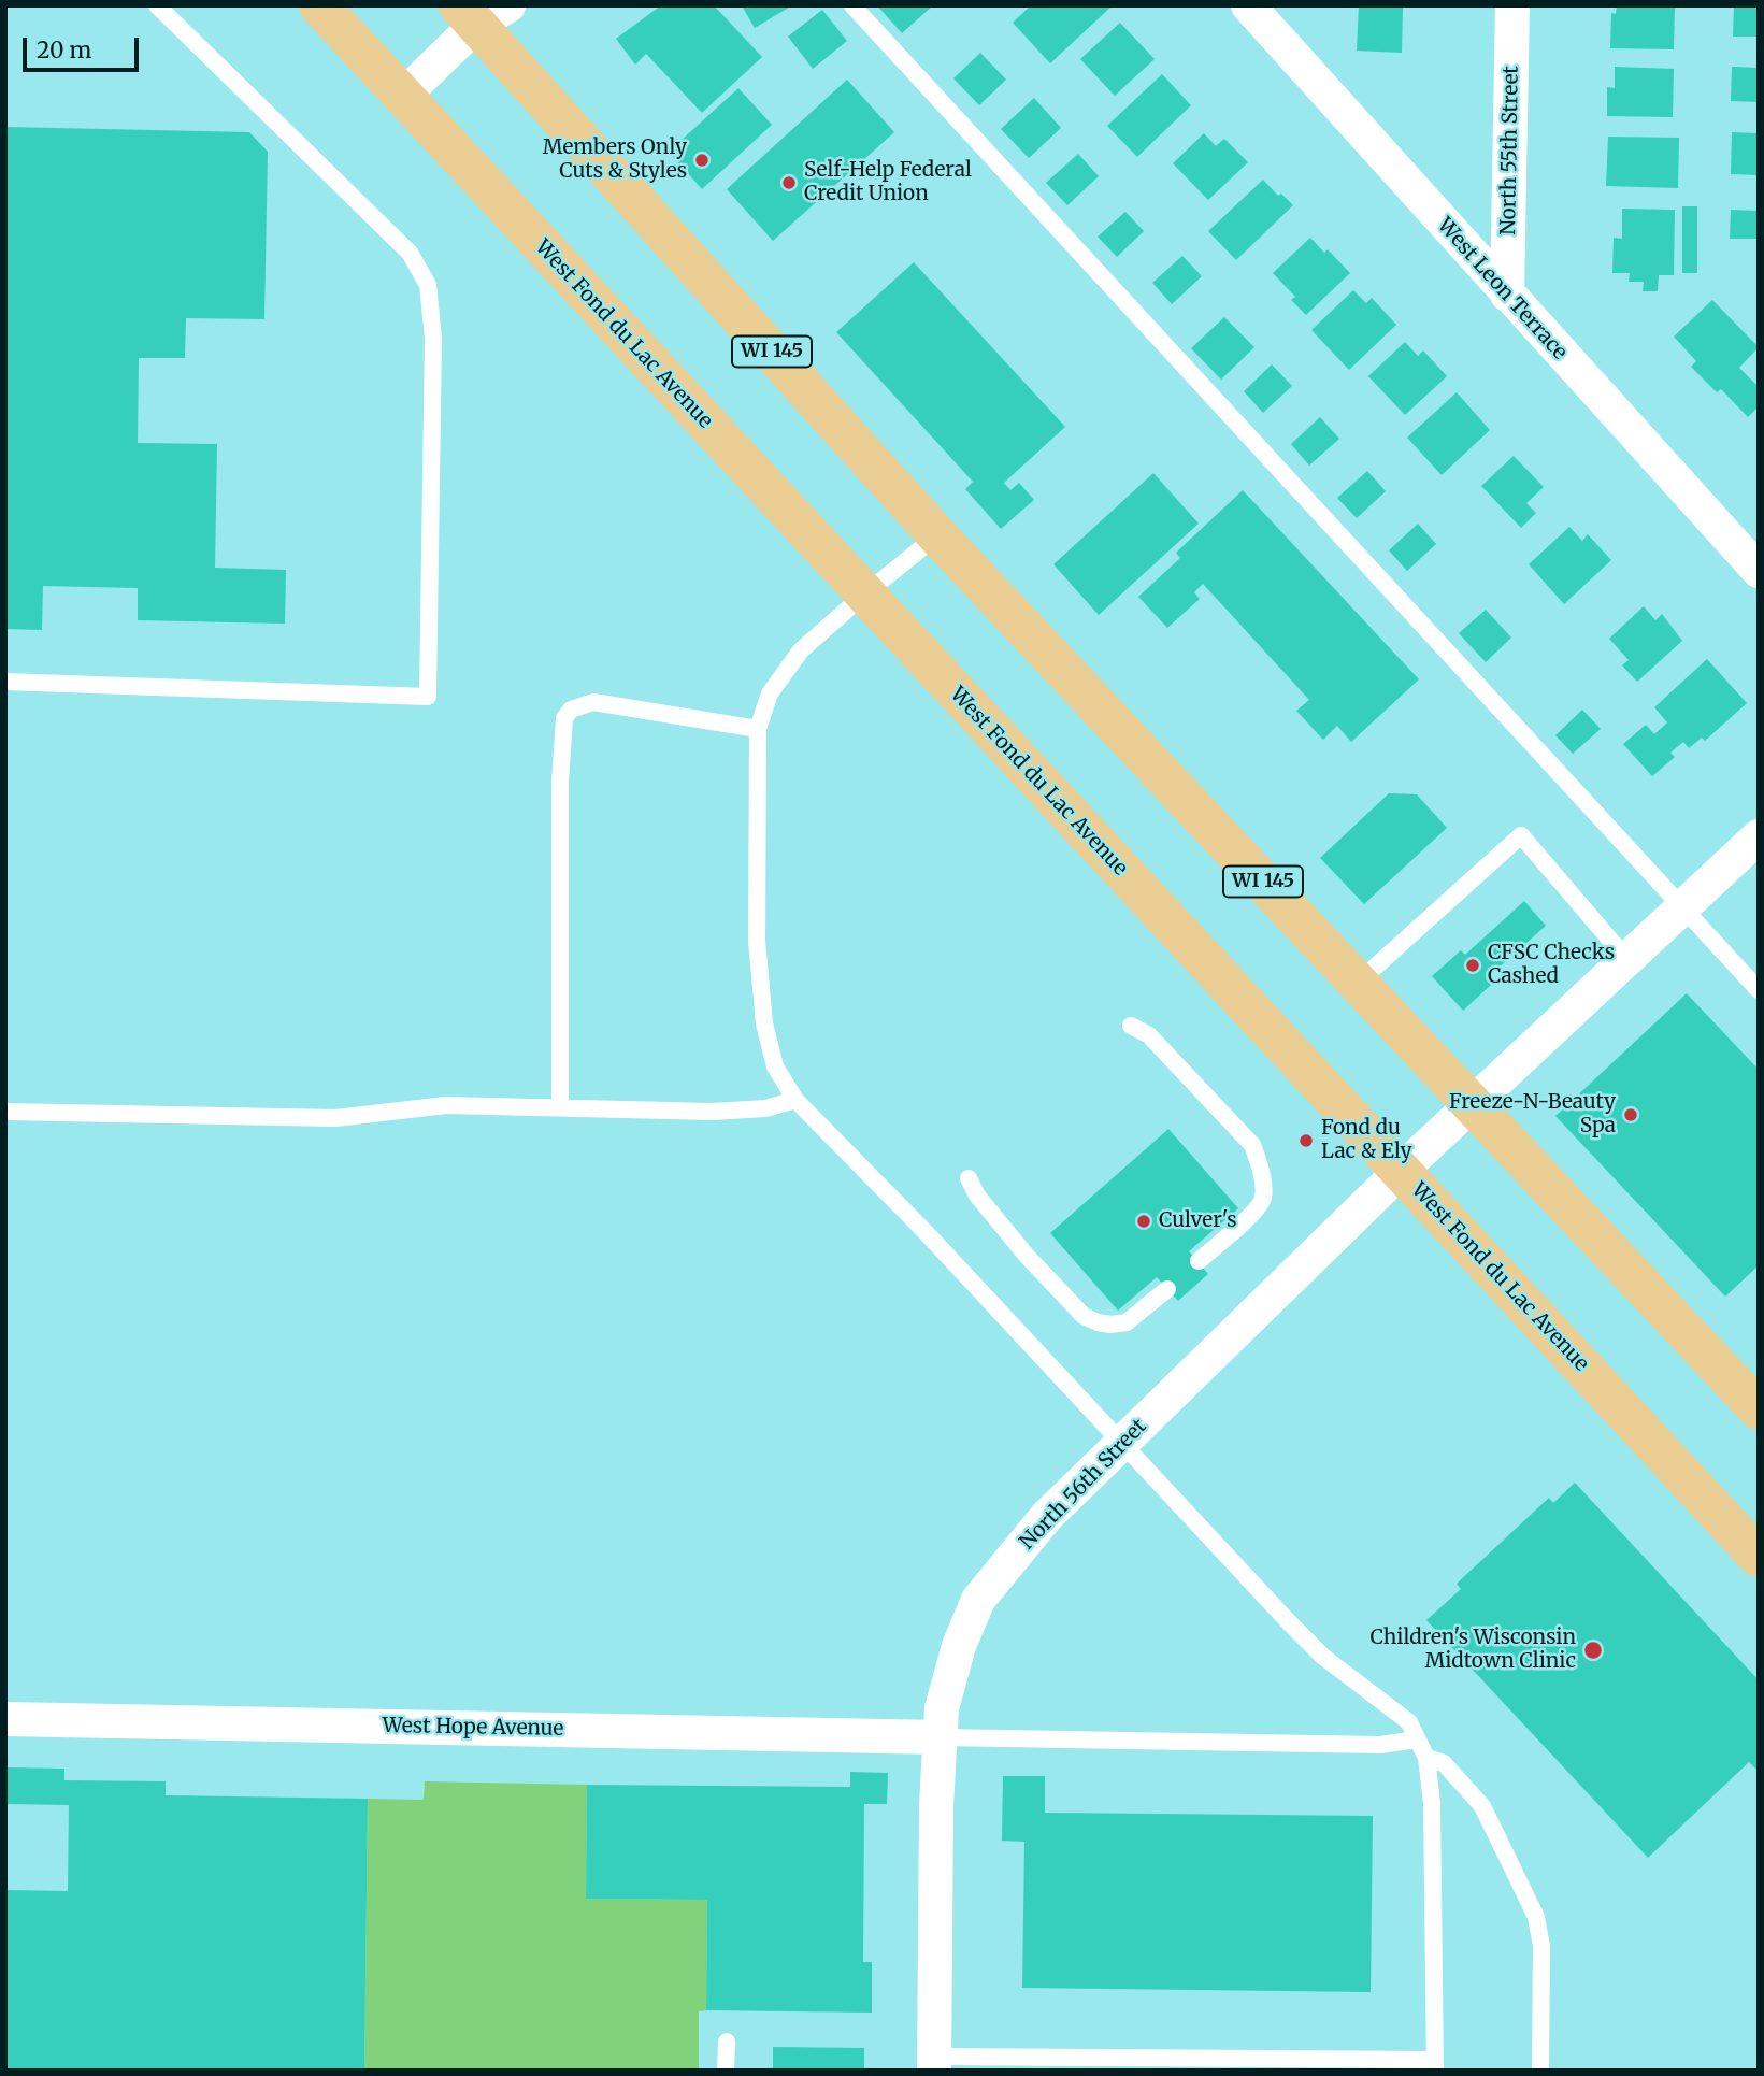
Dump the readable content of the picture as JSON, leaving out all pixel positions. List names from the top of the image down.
{
  "streets": {
    "main road": ["West Fond du Lac Avenue", "WI 145"],
    "street": [
      "North 55th Street",
      "West Leon Terrace",
      "North 56th Street",
      "West Hope Avenue"
    ]
  },
  "crossings": [
    ["North 55th Street", "West Leon Terrace"],
    ["West Fond du Lac Avenue", "North 56th Street"],
    ["WI 145", "North 56th Street"],
    ["North 56th Street", "West Hope Avenue"]
  ],
  "places": [
    "Members Only Cuts & Styles",
    "Self-Help Federal Credit Union",
    "CFSC Checks Cashed",
    "Freeze-N-Beauty Spa",
    "Fond du Lac & Ely",
    "Culver's",
    "Children's Wisconsin Midtown Clinic"
  ],
  "scale_bar": "20 m"
}
